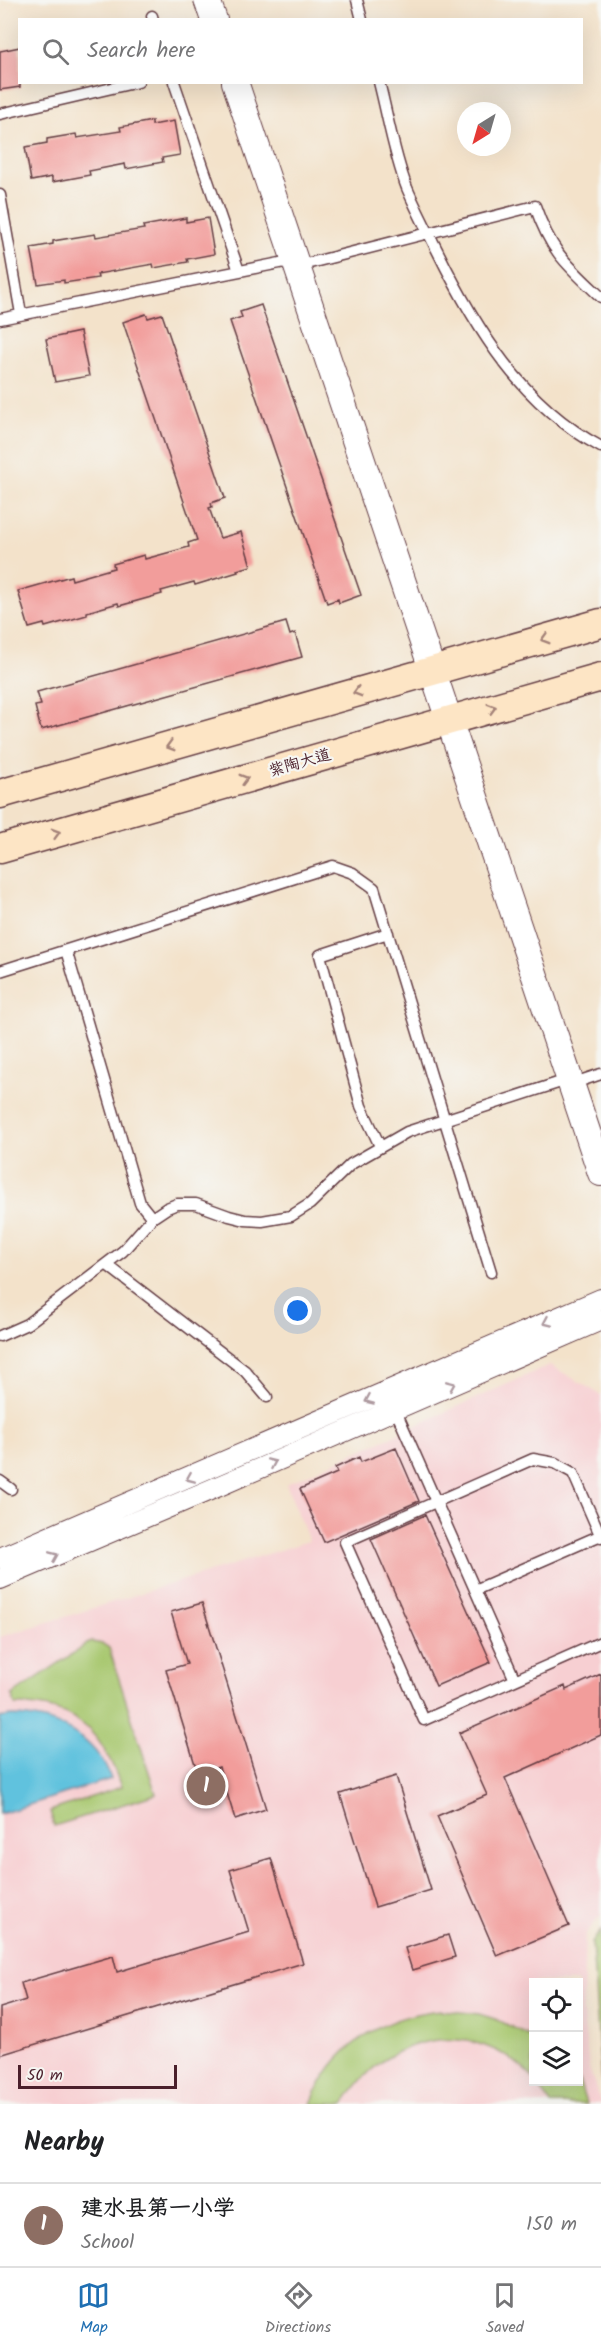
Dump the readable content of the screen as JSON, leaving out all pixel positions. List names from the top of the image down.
{
  "streets": {
    "main road": ["紫陶大道"]
  },
  "scale_bar": "50 m",
  "north": "bottom left",
  "page": {
    "search": "Search here",
    "pins": "1",
    "scale": "50 m",
    "heading": "Nearby",
    "list": [
      {
        "mark": "1",
        "name": "建水县第一小学",
        "note": "School",
        "value": "150 m"
      }
    ],
    "nav": ["Map", "Directions", "Saved"]
  }
}
